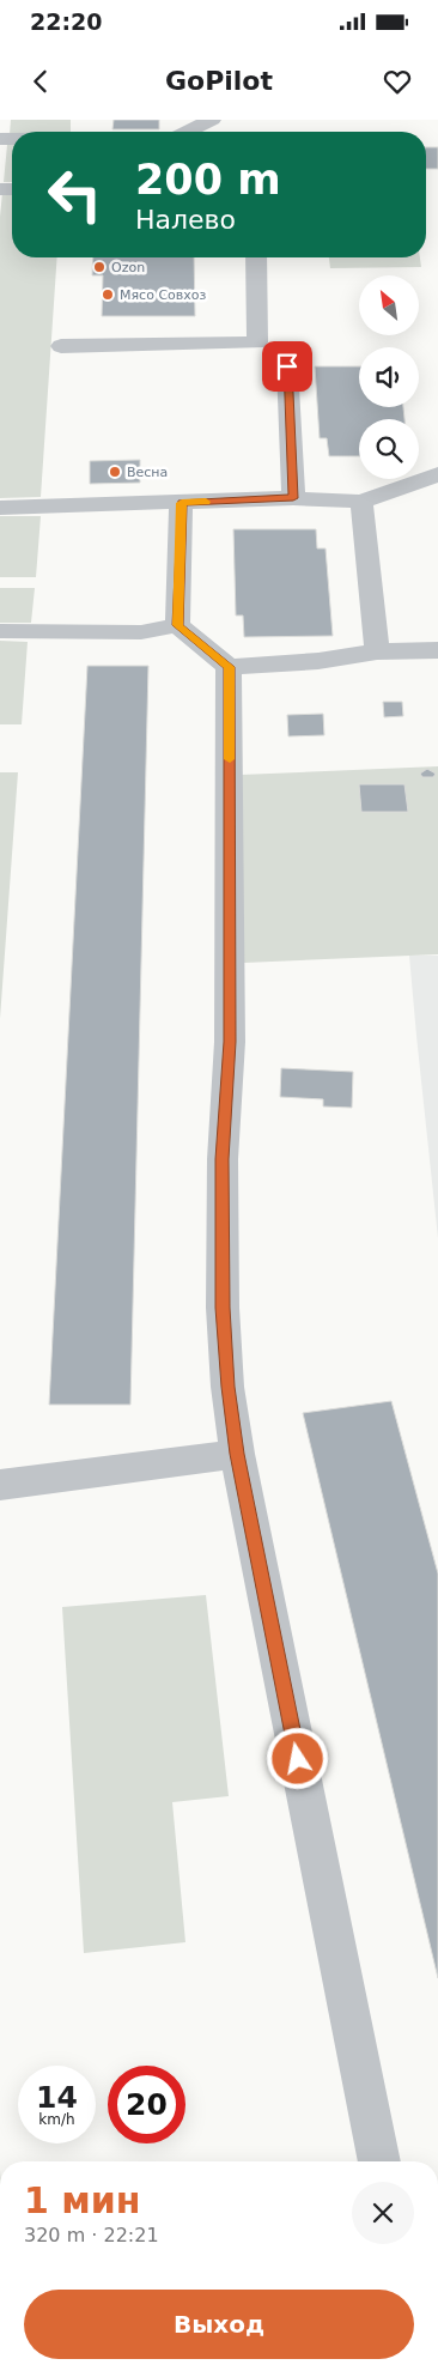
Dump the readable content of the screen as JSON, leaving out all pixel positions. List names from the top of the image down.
{
  "places": ["Ozon", "Мясо Совхоз", "Весна"],
  "north": "top left",
  "page": {
    "status": "22:20",
    "header": "GoPilot",
    "turn": ["200 m", "Налево"],
    "speed": "14 km/h",
    "limit": "20",
    "heading": ["1 мин", "320 m · 22:21"],
    "buttons": "Выход"
  }
}
